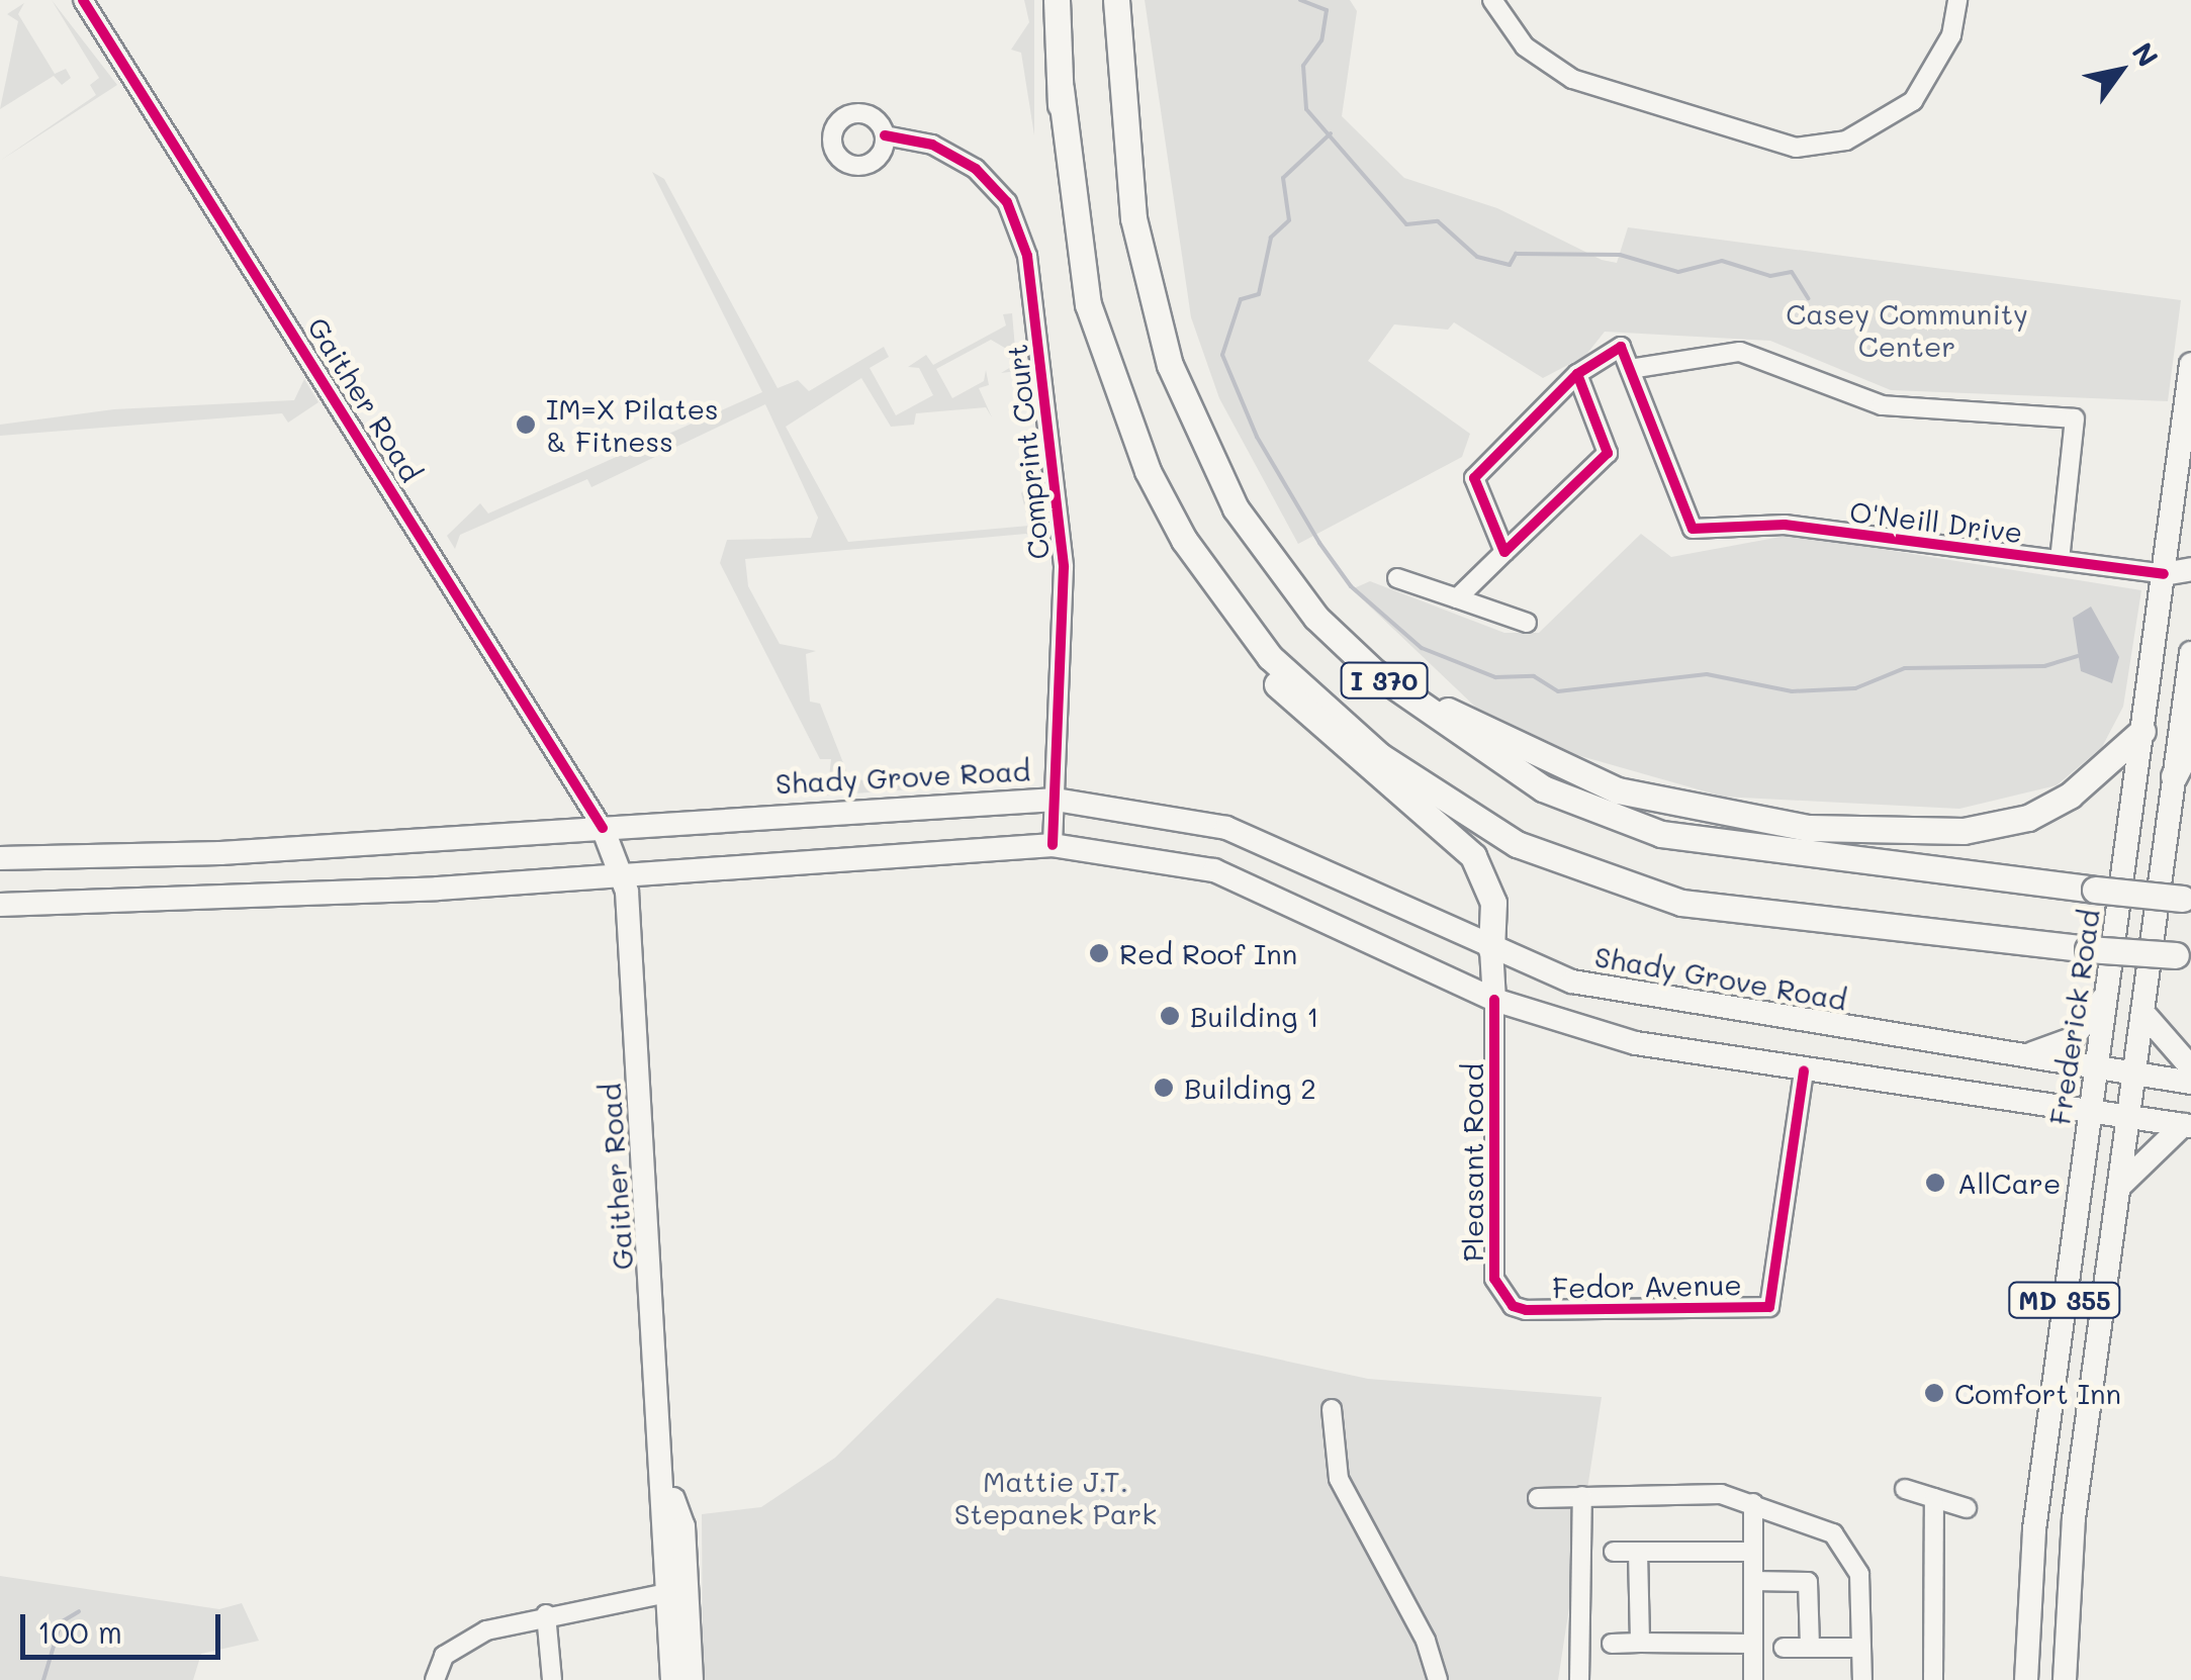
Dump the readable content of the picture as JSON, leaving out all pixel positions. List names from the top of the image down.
{
  "streets": {
    "highway": ["I 370"],
    "main road": [
      "Gaither Road",
      "O'Neill Drive",
      "Shady Grove Road",
      "Frederick Road",
      "Pleasant Road",
      "MD 355"
    ],
    "street": ["Comprint Court", "Fedor Avenue"]
  },
  "crossings": [
    ["Gaither Road", "Shady Grove Road"],
    ["Comprint Court", "Shady Grove Road"],
    ["O'Neill Drive", "Frederick Road"],
    ["Shady Grove Road", "Frederick Road"],
    ["Shady Grove Road", "Pleasant Road"],
    ["Shady Grove Road", "MD 355"],
    ["Pleasant Road", "Fedor Avenue"]
  ],
  "parks": ["Casey Community Center", "Mattie J.T. Stepanek Park"],
  "places": [
    "IM=X Pilates & Fitness",
    "Red Roof Inn",
    "Building 1",
    "Building 2",
    "AllCare",
    "Comfort Inn"
  ],
  "scale_bar": "100 m",
  "north": "top right"
}
